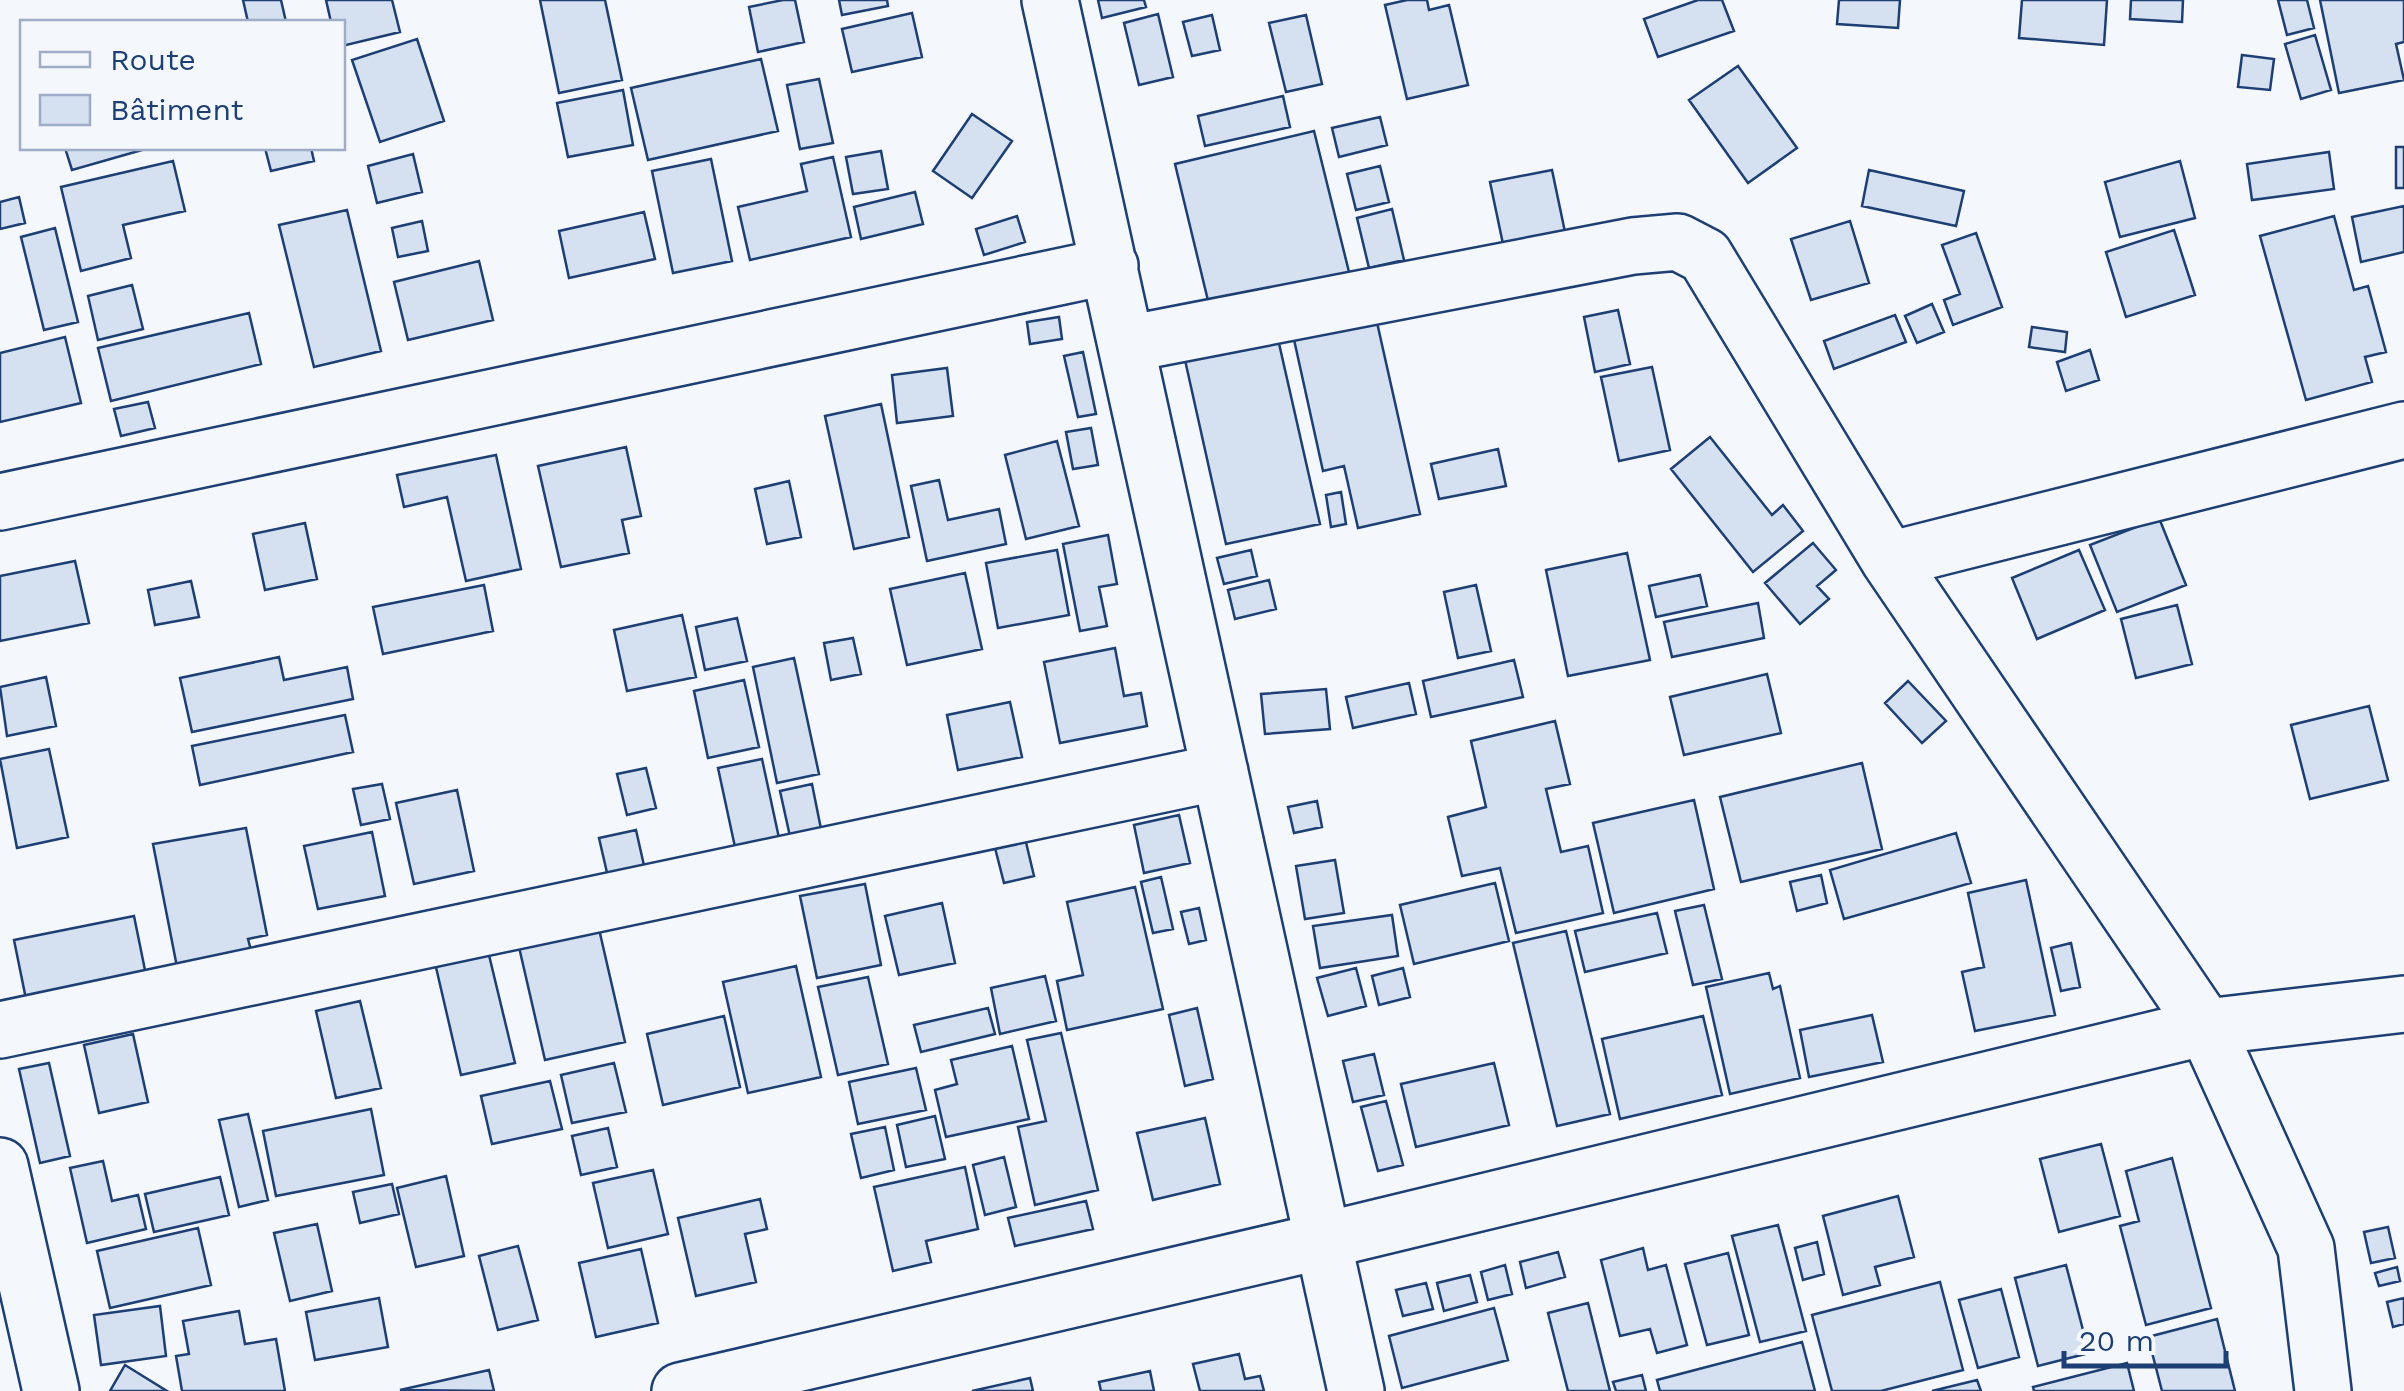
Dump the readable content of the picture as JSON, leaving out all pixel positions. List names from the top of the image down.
{
  "legend": ["Route", "Bâtiment"],
  "scale_bar": "20 m"
}
